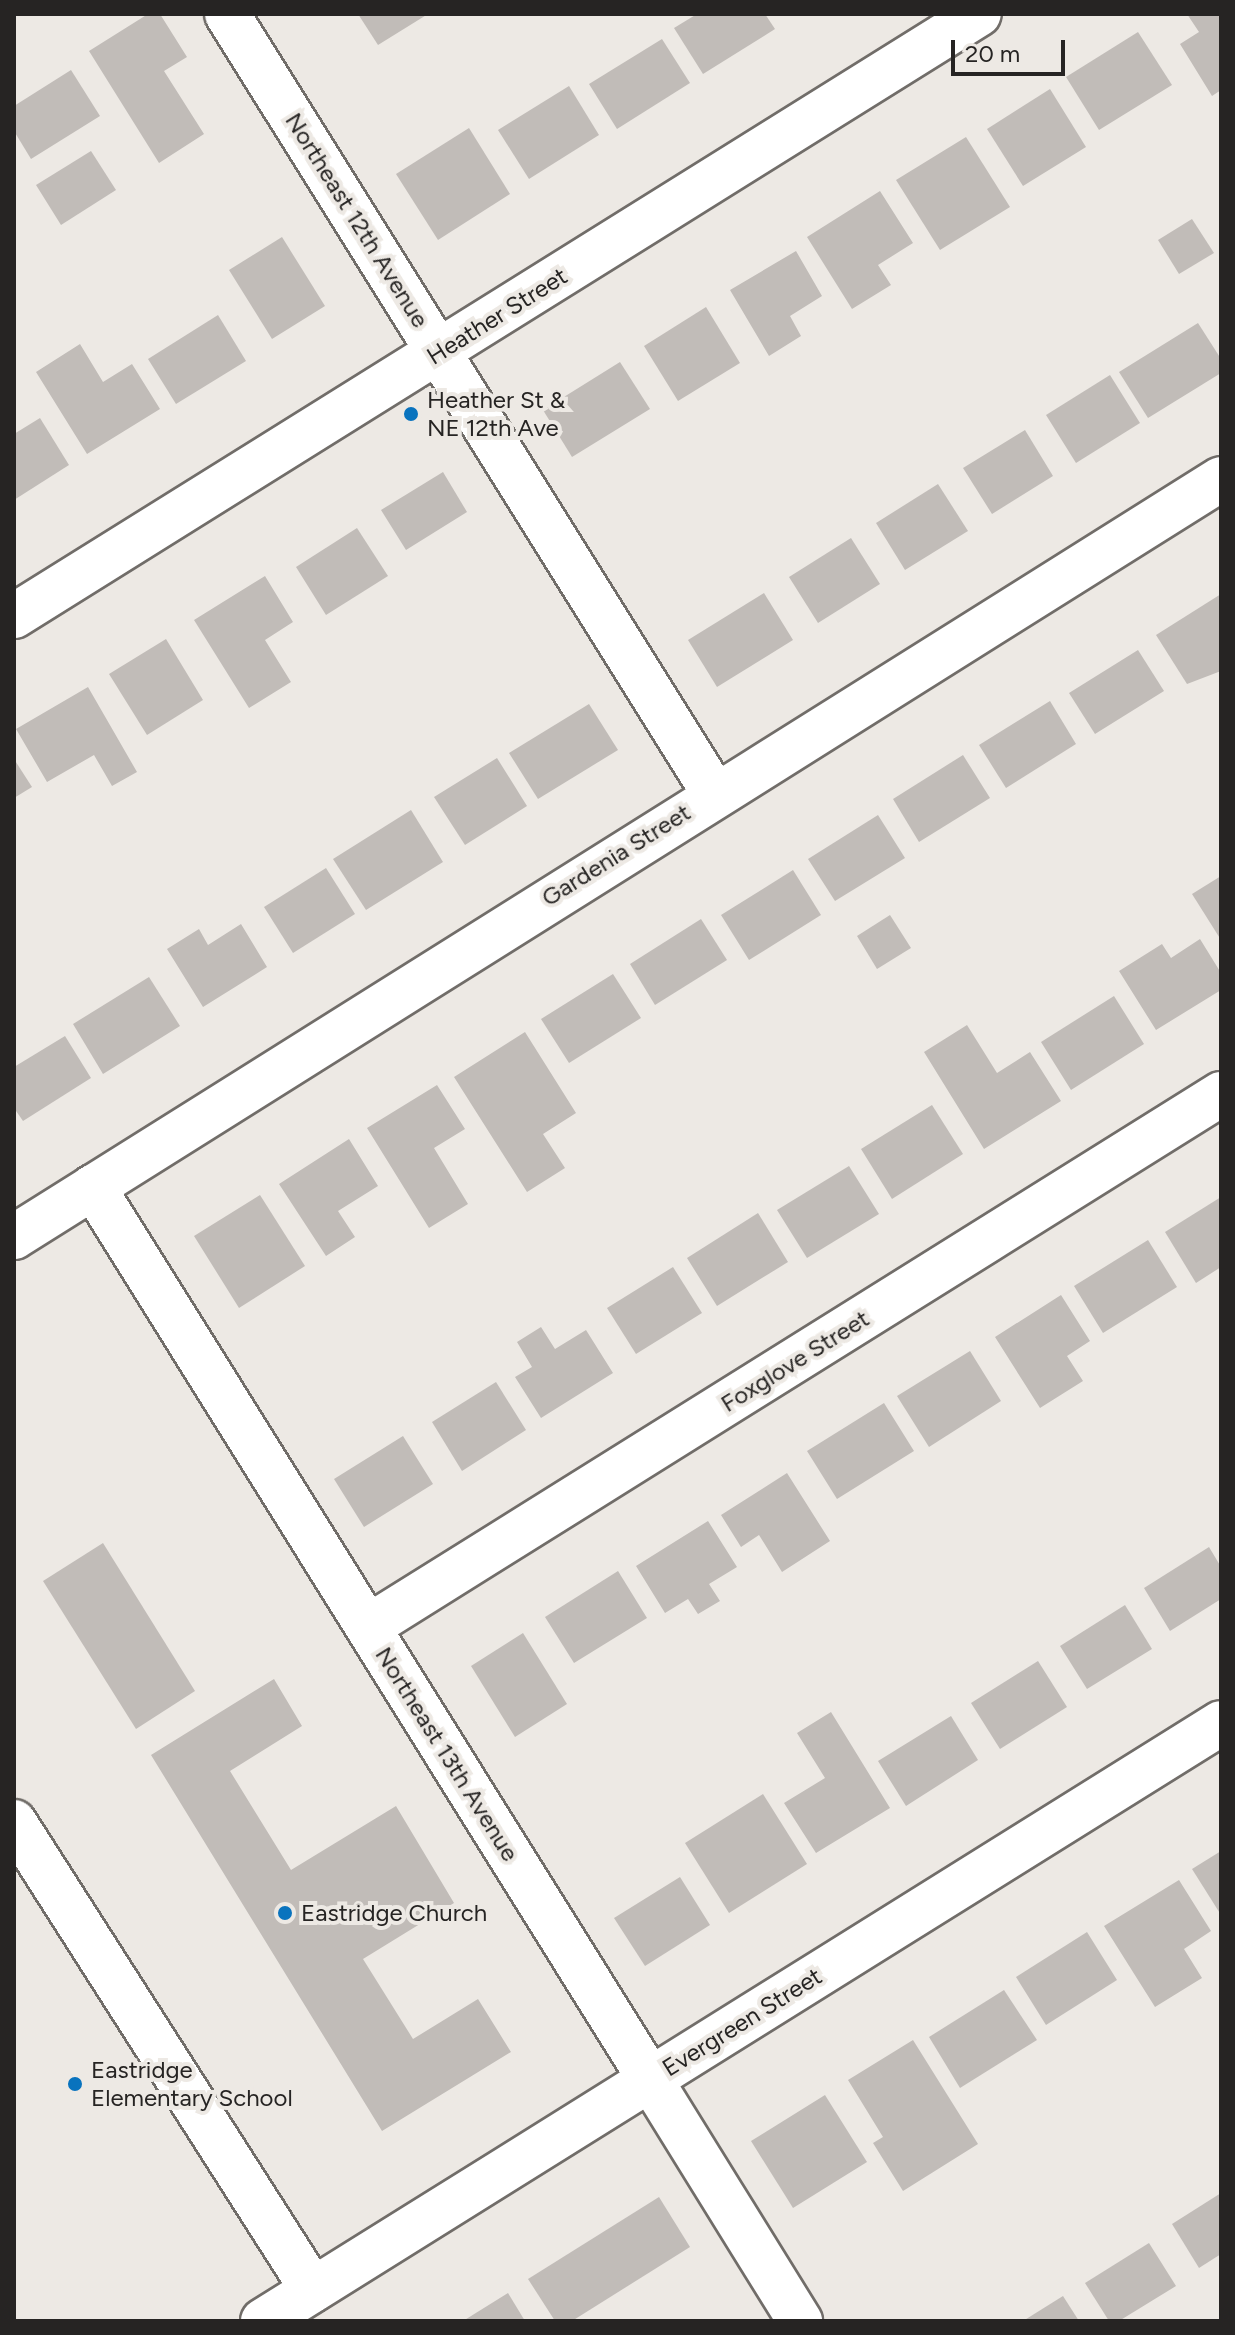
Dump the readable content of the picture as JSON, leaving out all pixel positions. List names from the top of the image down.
{
  "streets": {
    "street": [
      "Northeast 12th Avenue",
      "Heather Street",
      "Gardenia Street",
      "Foxglove Street",
      "Northeast 13th Avenue",
      "Evergreen Street"
    ]
  },
  "crossings": [
    ["Northeast 12th Avenue", "Heather Street"],
    ["Northeast 12th Avenue", "Gardenia Street"],
    ["Gardenia Street", "Northeast 13th Avenue"],
    ["Foxglove Street", "Northeast 13th Avenue"],
    ["Northeast 13th Avenue", "Evergreen Street"]
  ],
  "places": ["Heather St & NE 12th Ave", "Eastridge Church", "Eastridge Elementary School"],
  "scale_bar": "20 m"
}
